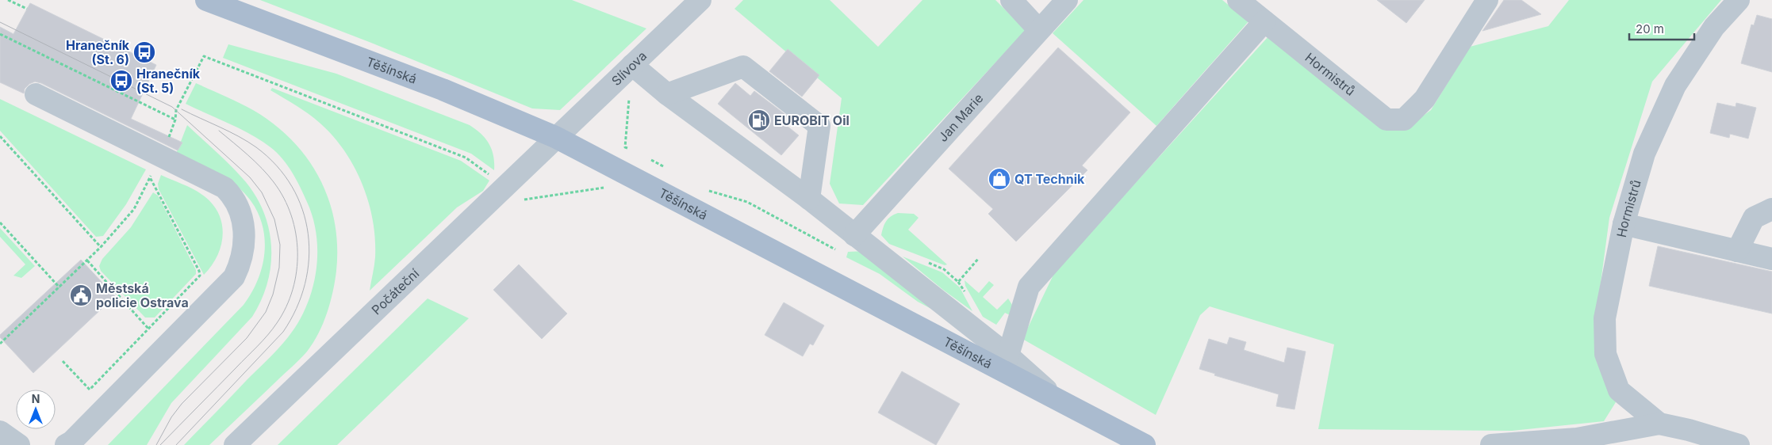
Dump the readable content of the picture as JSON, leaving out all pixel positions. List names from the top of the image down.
{
  "streets": {
    "main road": ["Těšínská"],
    "street": [
      "Slívova",
      "Hormistrů",
      "Jan Marie",
      "Počáteční"
    ]
  },
  "crossings": [
    ["Slívova", "Těšínská"],
    ["Slívova", "Počáteční"],
    ["Těšínská", "Počáteční"]
  ],
  "places": {
    "bus stop": ["Hranečník (St. 6)", "Hranečník (St. 5)"],
    "fuel station": ["EUROBIT Oil"],
    "shop": ["QT Technik"],
    "public building": ["Městská policie Ostrava"]
  },
  "scale_bar": "20 m",
  "north": "top"
}
